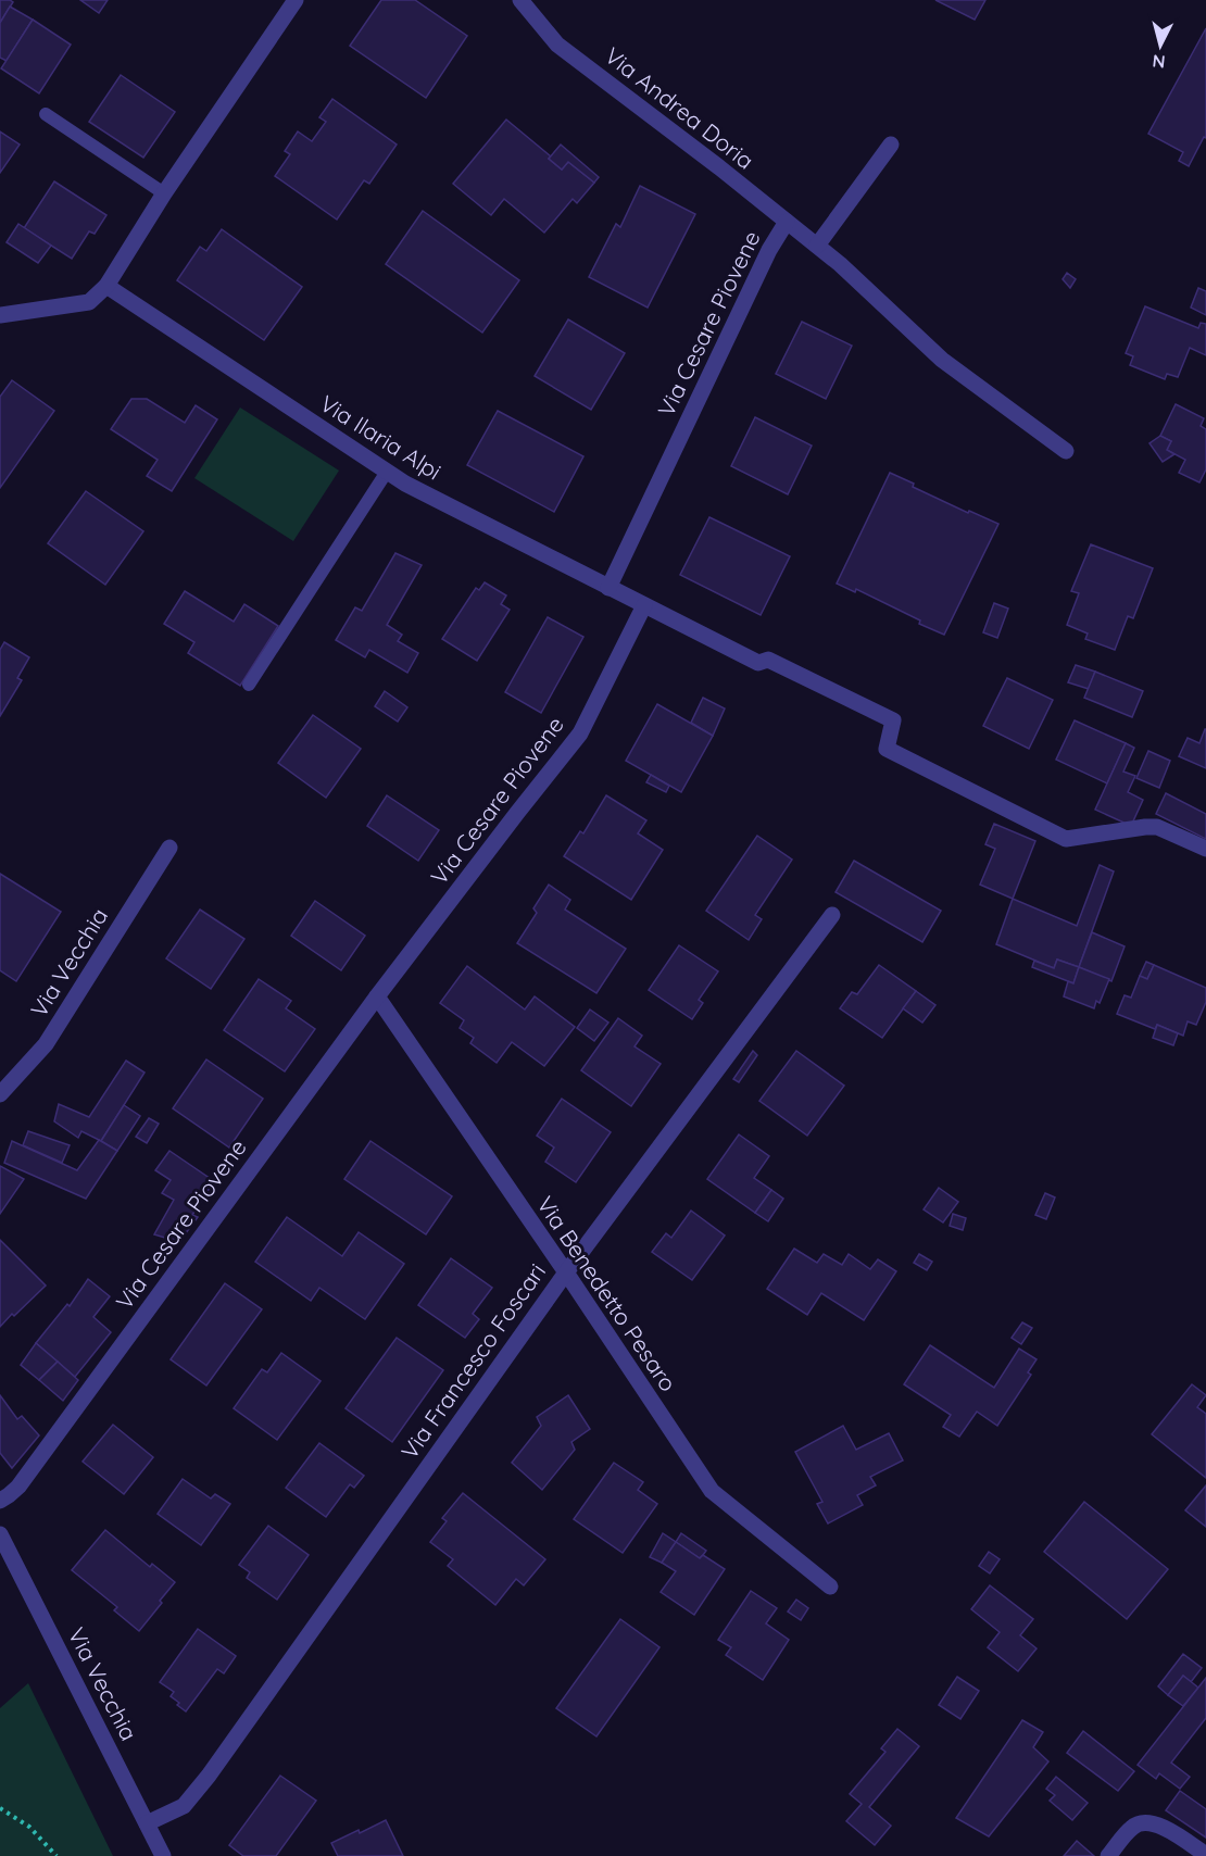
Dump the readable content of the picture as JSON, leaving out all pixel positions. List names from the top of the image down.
{
  "streets": {
    "street": [
      "Via Andrea Doria",
      "Via Cesare Piovene",
      "Via Ilaria Alpi",
      "Via Vecchia",
      "Via Benedetto Pesaro",
      "Via Francesco Foscari"
    ]
  },
  "crossings": [
    ["Via Andrea Doria", "Via Cesare Piovene"],
    ["Via Cesare Piovene", "Via Ilaria Alpi"],
    ["Via Cesare Piovene", "Via Benedetto Pesaro"],
    ["Via Vecchia", "Via Francesco Foscari"],
    ["Via Benedetto Pesaro", "Via Francesco Foscari"]
  ],
  "north": "bottom"
}
